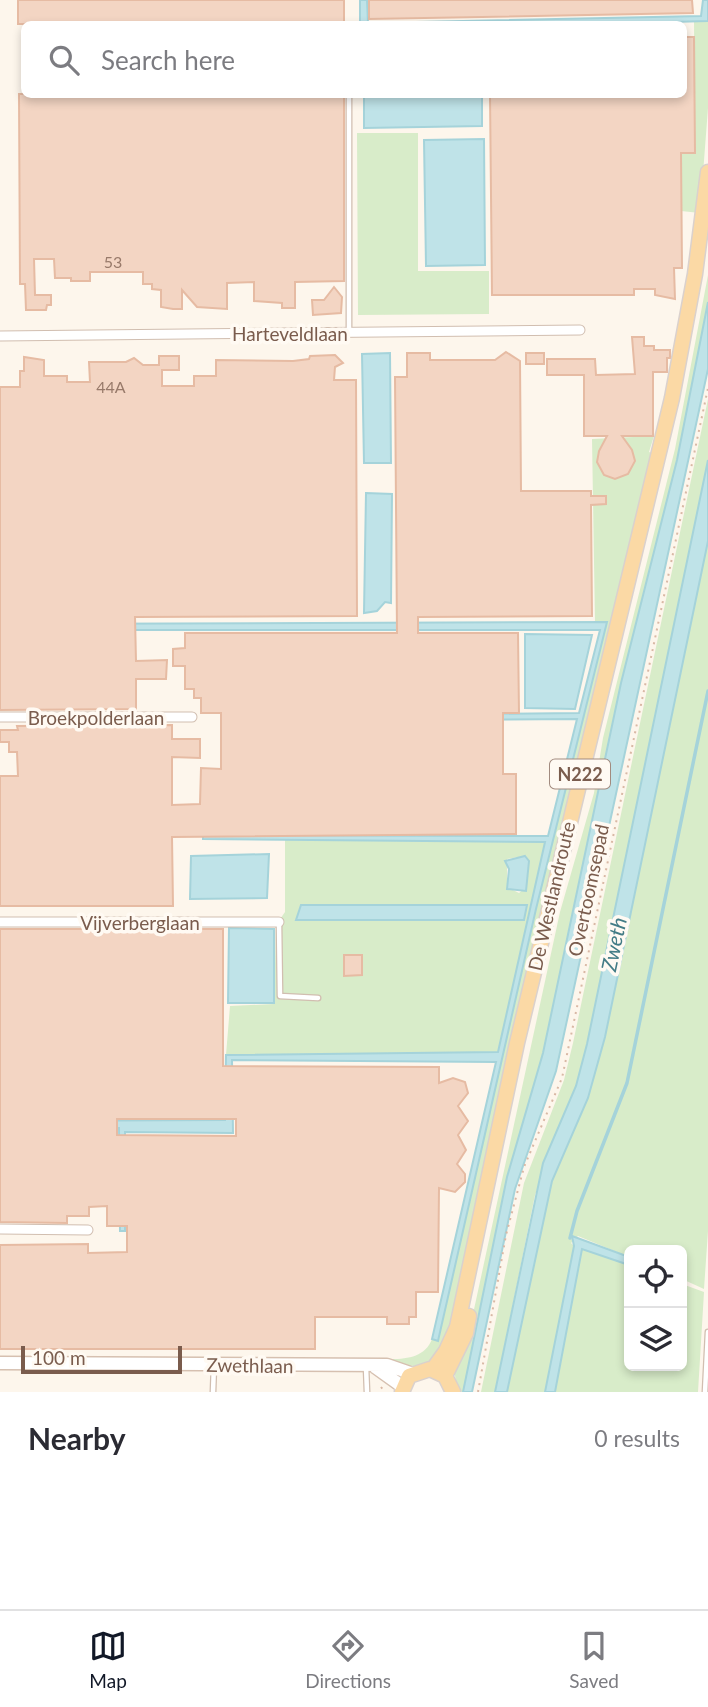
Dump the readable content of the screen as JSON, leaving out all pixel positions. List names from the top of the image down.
{
  "streets": {
    "main road": ["N222", "De Westlandroute"],
    "street": [
      "Harteveldlaan",
      "Broekpolderlaan",
      "Vijverberglaan",
      "Zwethlaan"
    ],
    "path": ["Overtoomsepad"]
  },
  "water": ["Zweth"],
  "house_numbers": ["53", "44A"],
  "scale_bar": "100 m",
  "page": {
    "search": "Search here",
    "scale": "100 m",
    "heading": ["Nearby", "0 results"],
    "nav": ["Map", "Directions", "Saved"]
  }
}
